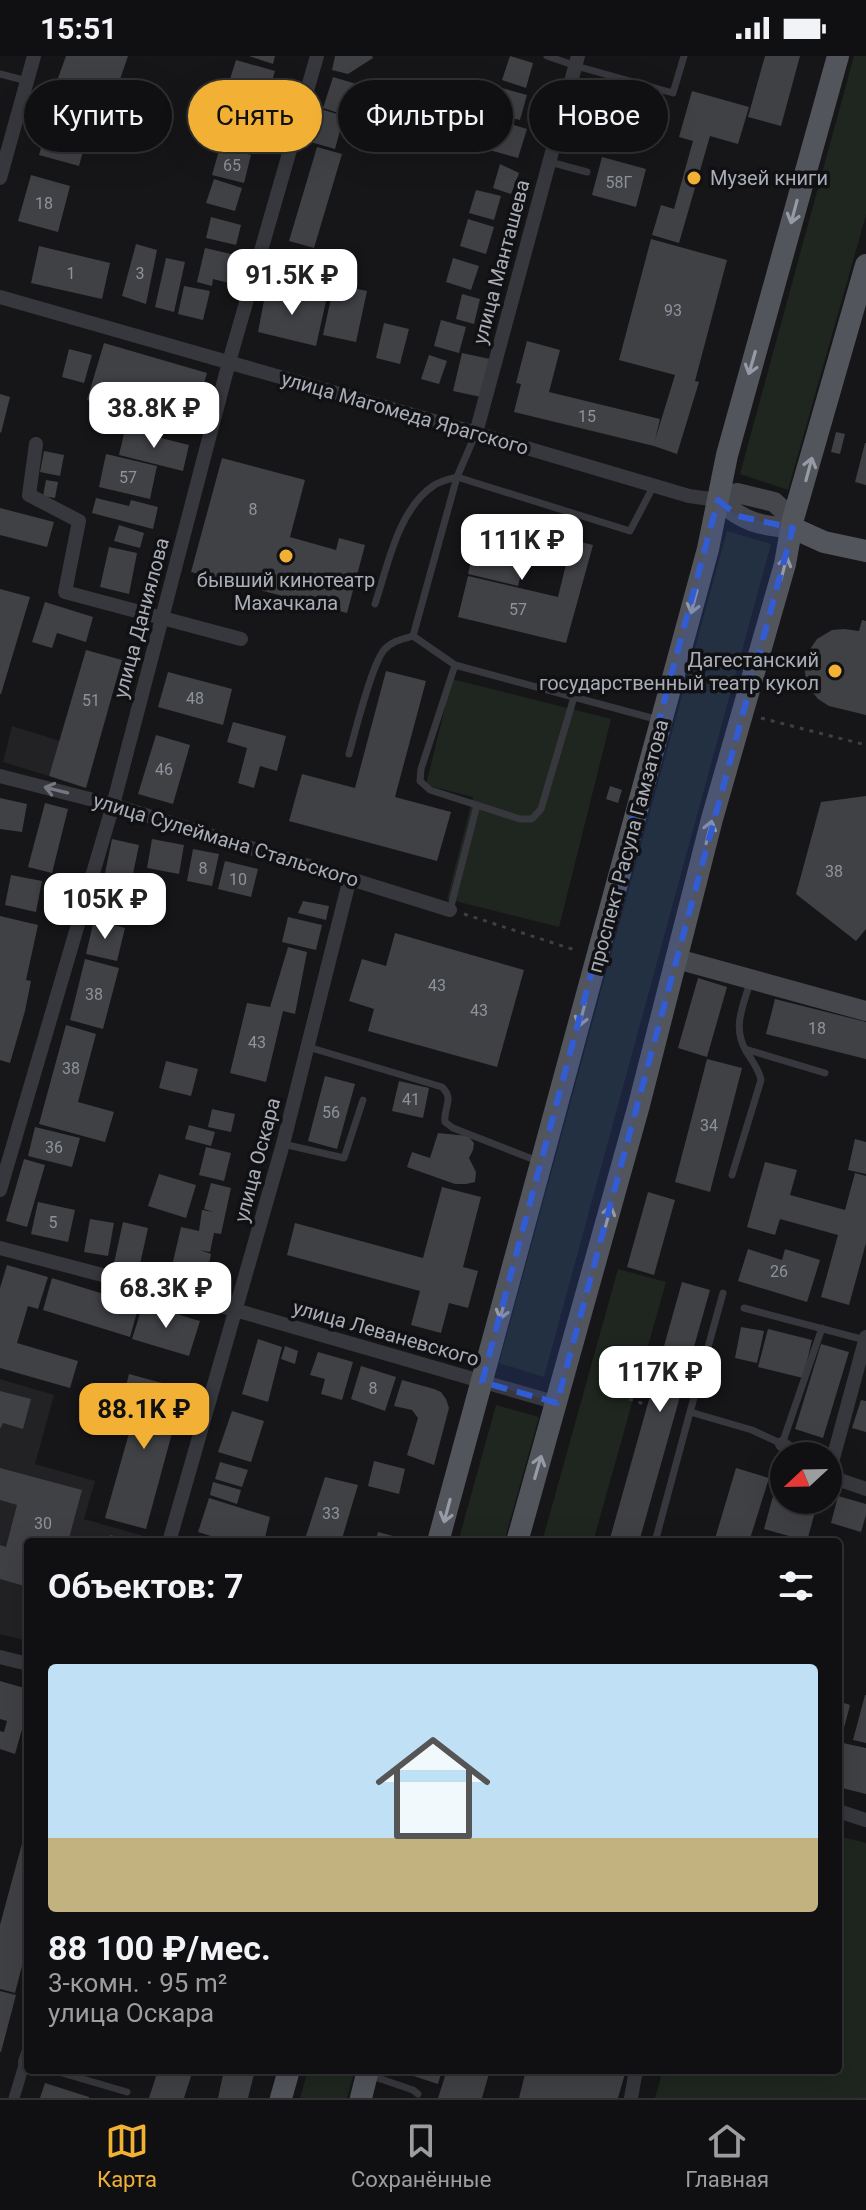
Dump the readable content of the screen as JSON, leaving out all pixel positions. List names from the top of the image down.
{
  "streets": {
    "main road": ["улица Магомеда Ярагского", "проспект Расула Гамзатова"],
    "street": [
      "улица Манташева",
      "улица Даниялова",
      "улица Сулеймана Стальского",
      "улица Оскара",
      "улица Леваневского"
    ]
  },
  "crossings": [
    ["улица Манташева", "улица Магомеда Ярагского"],
    ["улица Магомеда Ярагского", "улица Даниялова"],
    ["улица Магомеда Ярагского", "проспект Расула Гамзатова"],
    ["улица Даниялова", "улица Сулеймана Стальского"],
    ["улица Сулеймана Стальского", "улица Оскара"],
    ["проспект Расула Гамзатова", "улица Леваневского"],
    ["улица Оскара", "улица Леваневского"]
  ],
  "places": ["Музей книги", "бывший кинотеатр Махачкала", "Дагестанский государственный театр кукол"],
  "house_numbers": [
    "65",
    "58Г",
    "18",
    "1",
    "3",
    "93",
    "15",
    "57",
    "8",
    "57",
    "48",
    "51",
    "46",
    "8",
    "38",
    "10",
    "43",
    "38",
    "43",
    "18",
    "43",
    "38",
    "41",
    "56",
    "34",
    "36",
    "5",
    "26",
    "8",
    "33",
    "30"
  ],
  "north": "left",
  "page": {
    "status": "15:51",
    "chip": [
      "Купить",
      "Снять",
      "Фильтры",
      "Новое"
    ],
    "price": [
      "91.5K ₽",
      "38.8K ₽",
      "111K ₽",
      "105K ₽",
      "68.3K ₽",
      "117K ₽",
      "88.1K ₽"
    ],
    "heading": "Объектов: 7",
    "list": [
      {
        "name": "88 100 ₽/мес.",
        "note": "3-комн. · 95 m² · улица Оскара"
      }
    ],
    "tabs": ["Карта", "Сохранённые", "Главная"]
  }
}
